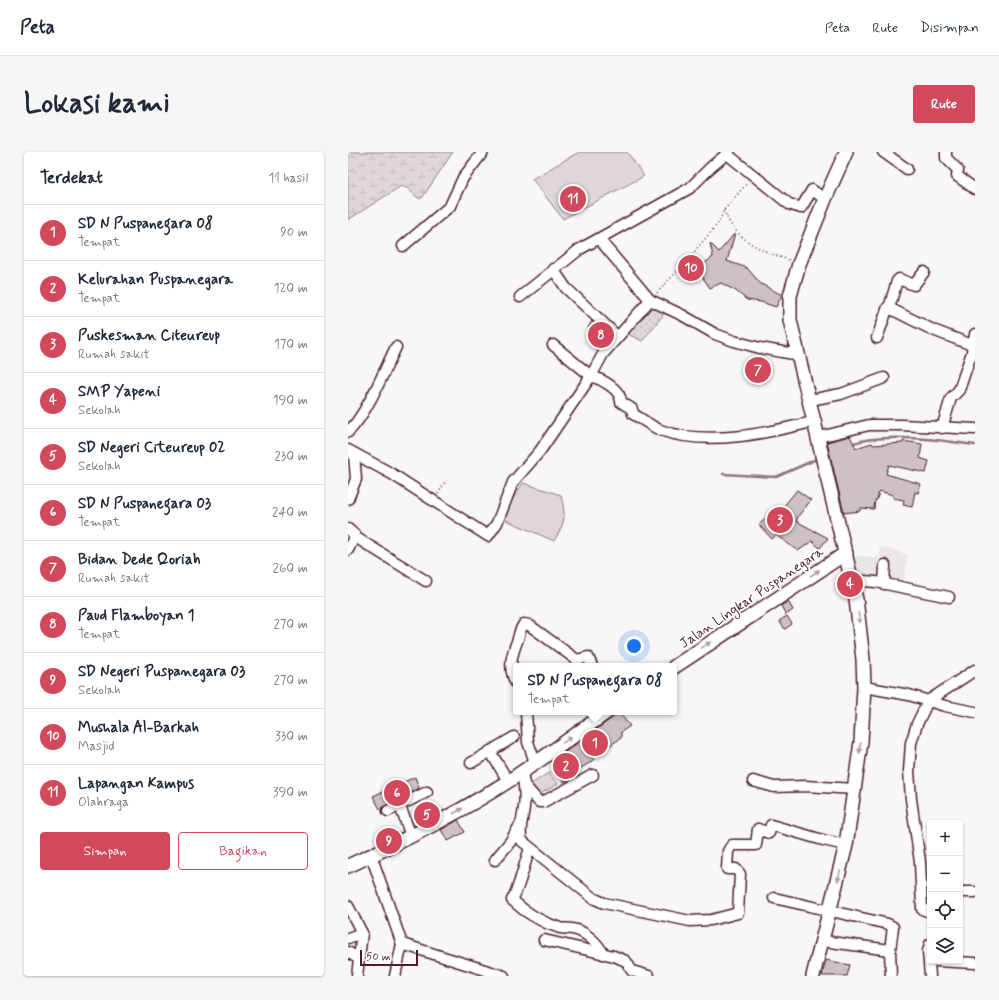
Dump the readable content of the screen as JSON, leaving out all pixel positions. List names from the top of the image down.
{
  "streets": {
    "main road": ["Jalan Lingkar Puspanegara"]
  },
  "one_way": ["Jalan Lingkar Puspanegara"],
  "scale_bar": "50 m",
  "page": {
    "header": "Peta",
    "nav": ["Peta", "Rute", "Disimpan"],
    "buttons": [
      "Rute",
      ["Simpan", "Bagikan"]
    ],
    "title": "Lokasi kami",
    "heading": ["Terdekat", "11 hasil"],
    "pins": [
      "11",
      "10",
      "8",
      "7",
      "3",
      "4",
      "1",
      "2",
      "6",
      "5",
      "9"
    ],
    "list": [
      {
        "mark": "1",
        "name": "SD N Puspanegara 08",
        "note": "Tempat",
        "value": "90 m"
      },
      {
        "mark": "2",
        "name": "Kelurahan Puspanegara",
        "note": "Tempat",
        "value": "120 m"
      },
      {
        "mark": "3",
        "name": "Puskesman Citeureup",
        "note": "Rumah sakit",
        "value": "170 m"
      },
      {
        "mark": "4",
        "name": "SMP Yapeni",
        "note": "Sekolah",
        "value": "190 m"
      },
      {
        "mark": "5",
        "name": "SD Negeri Citeureup 02",
        "note": "Sekolah",
        "value": "230 m"
      },
      {
        "mark": "6",
        "name": "SD N Puspanegara 03",
        "note": "Tempat",
        "value": "240 m"
      },
      {
        "mark": "7",
        "name": "Bidan Dede Qoriah",
        "note": "Rumah sakit",
        "value": "260 m"
      },
      {
        "mark": "8",
        "name": "Paud Flamboyan 1",
        "note": "Tempat",
        "value": "270 m"
      },
      {
        "mark": "9",
        "name": "SD Negeri Puspanegara 03",
        "note": "Sekolah",
        "value": "270 m"
      },
      {
        "mark": "10",
        "name": "Mushala Al-Barkah",
        "note": "Masjid",
        "value": "330 m"
      },
      {
        "mark": "11",
        "name": "Lapangan Kampus",
        "note": "Olahraga",
        "value": "390 m"
      }
    ],
    "popup": ["SD N Puspanegara 08", "Tempat"],
    "map_buttons": ["+", "−"],
    "scale": "50 m"
  }
}
